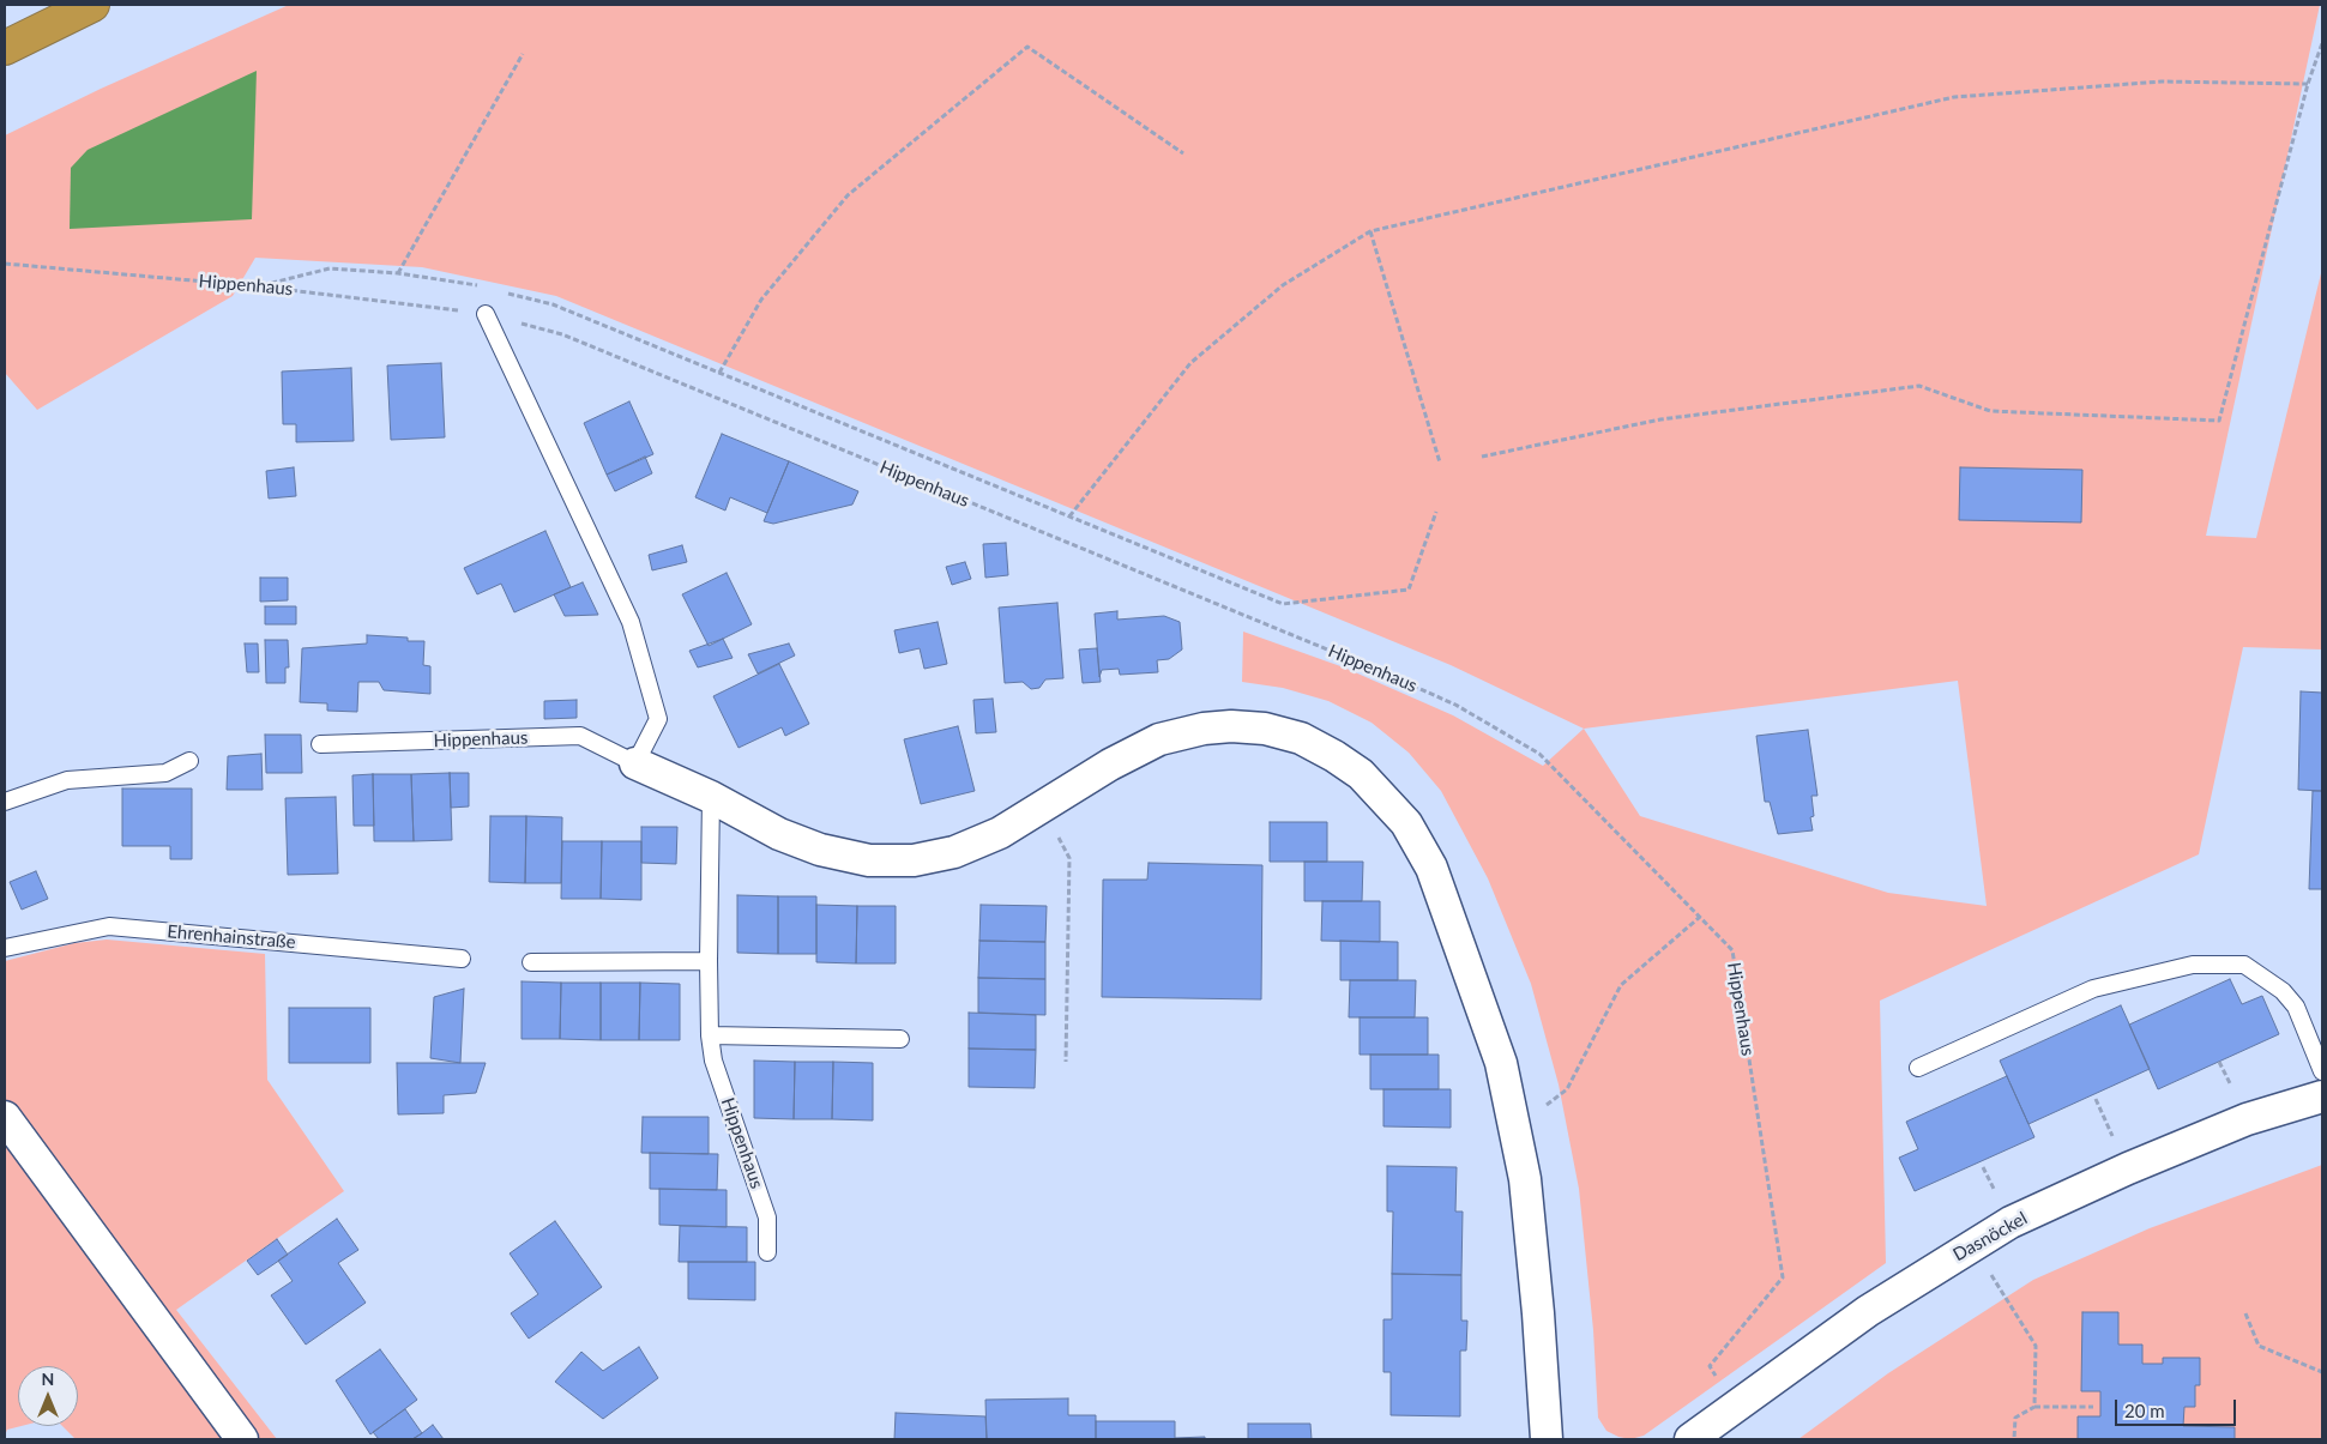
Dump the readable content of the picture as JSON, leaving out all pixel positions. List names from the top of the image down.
{
  "streets": {
    "street": ["Hippenhaus", "Dasnöckel"],
    "lane": ["Ehrenhainstraße"]
  },
  "crossings": [
    ["Hippenhaus", "Dasnöckel"]
  ],
  "scale_bar": "20 m",
  "north": "top"
}
